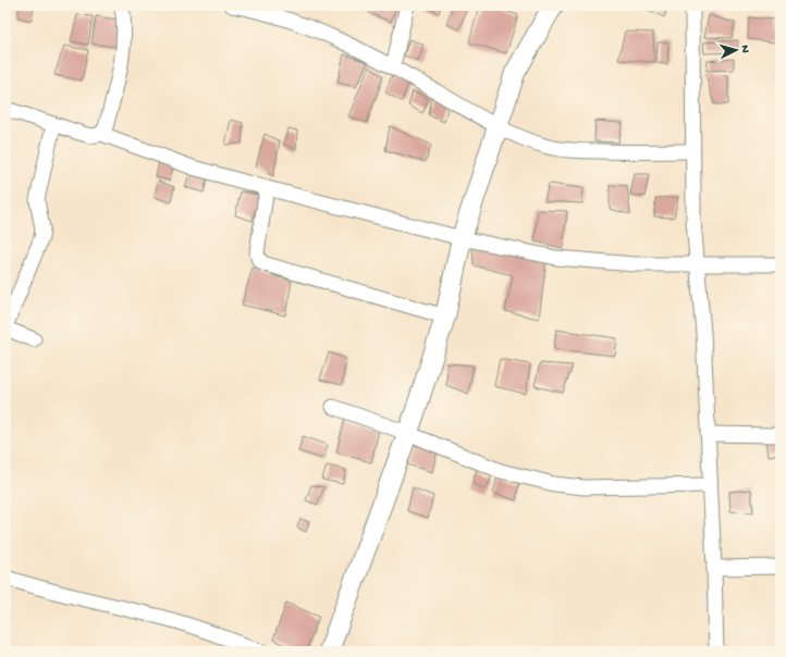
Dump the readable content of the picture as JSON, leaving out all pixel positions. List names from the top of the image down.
{
  "north": "right"
}
